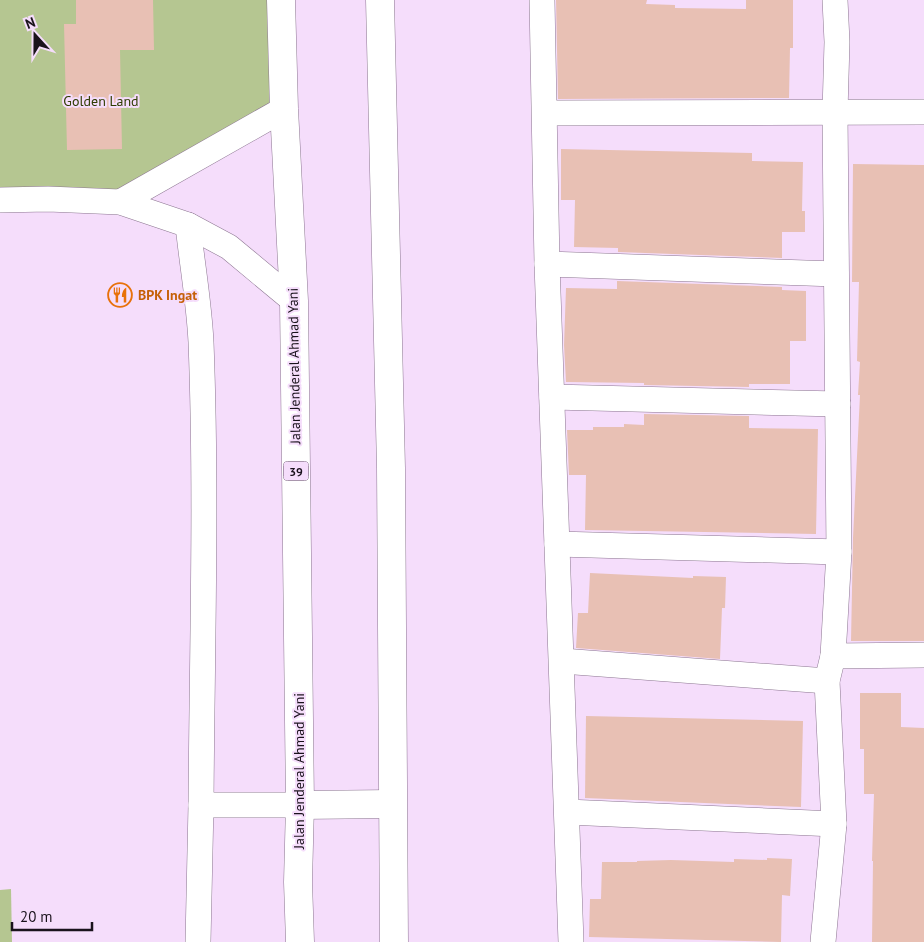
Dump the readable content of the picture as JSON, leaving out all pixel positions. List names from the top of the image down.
{
  "streets": {
    "highway": ["Jalan Jenderal Ahmad Yani", "39"]
  },
  "parks": ["Golden Land"],
  "places": {
    "restaurant": ["BPK Ingat"]
  },
  "scale_bar": "20 m",
  "north": "top"
}
